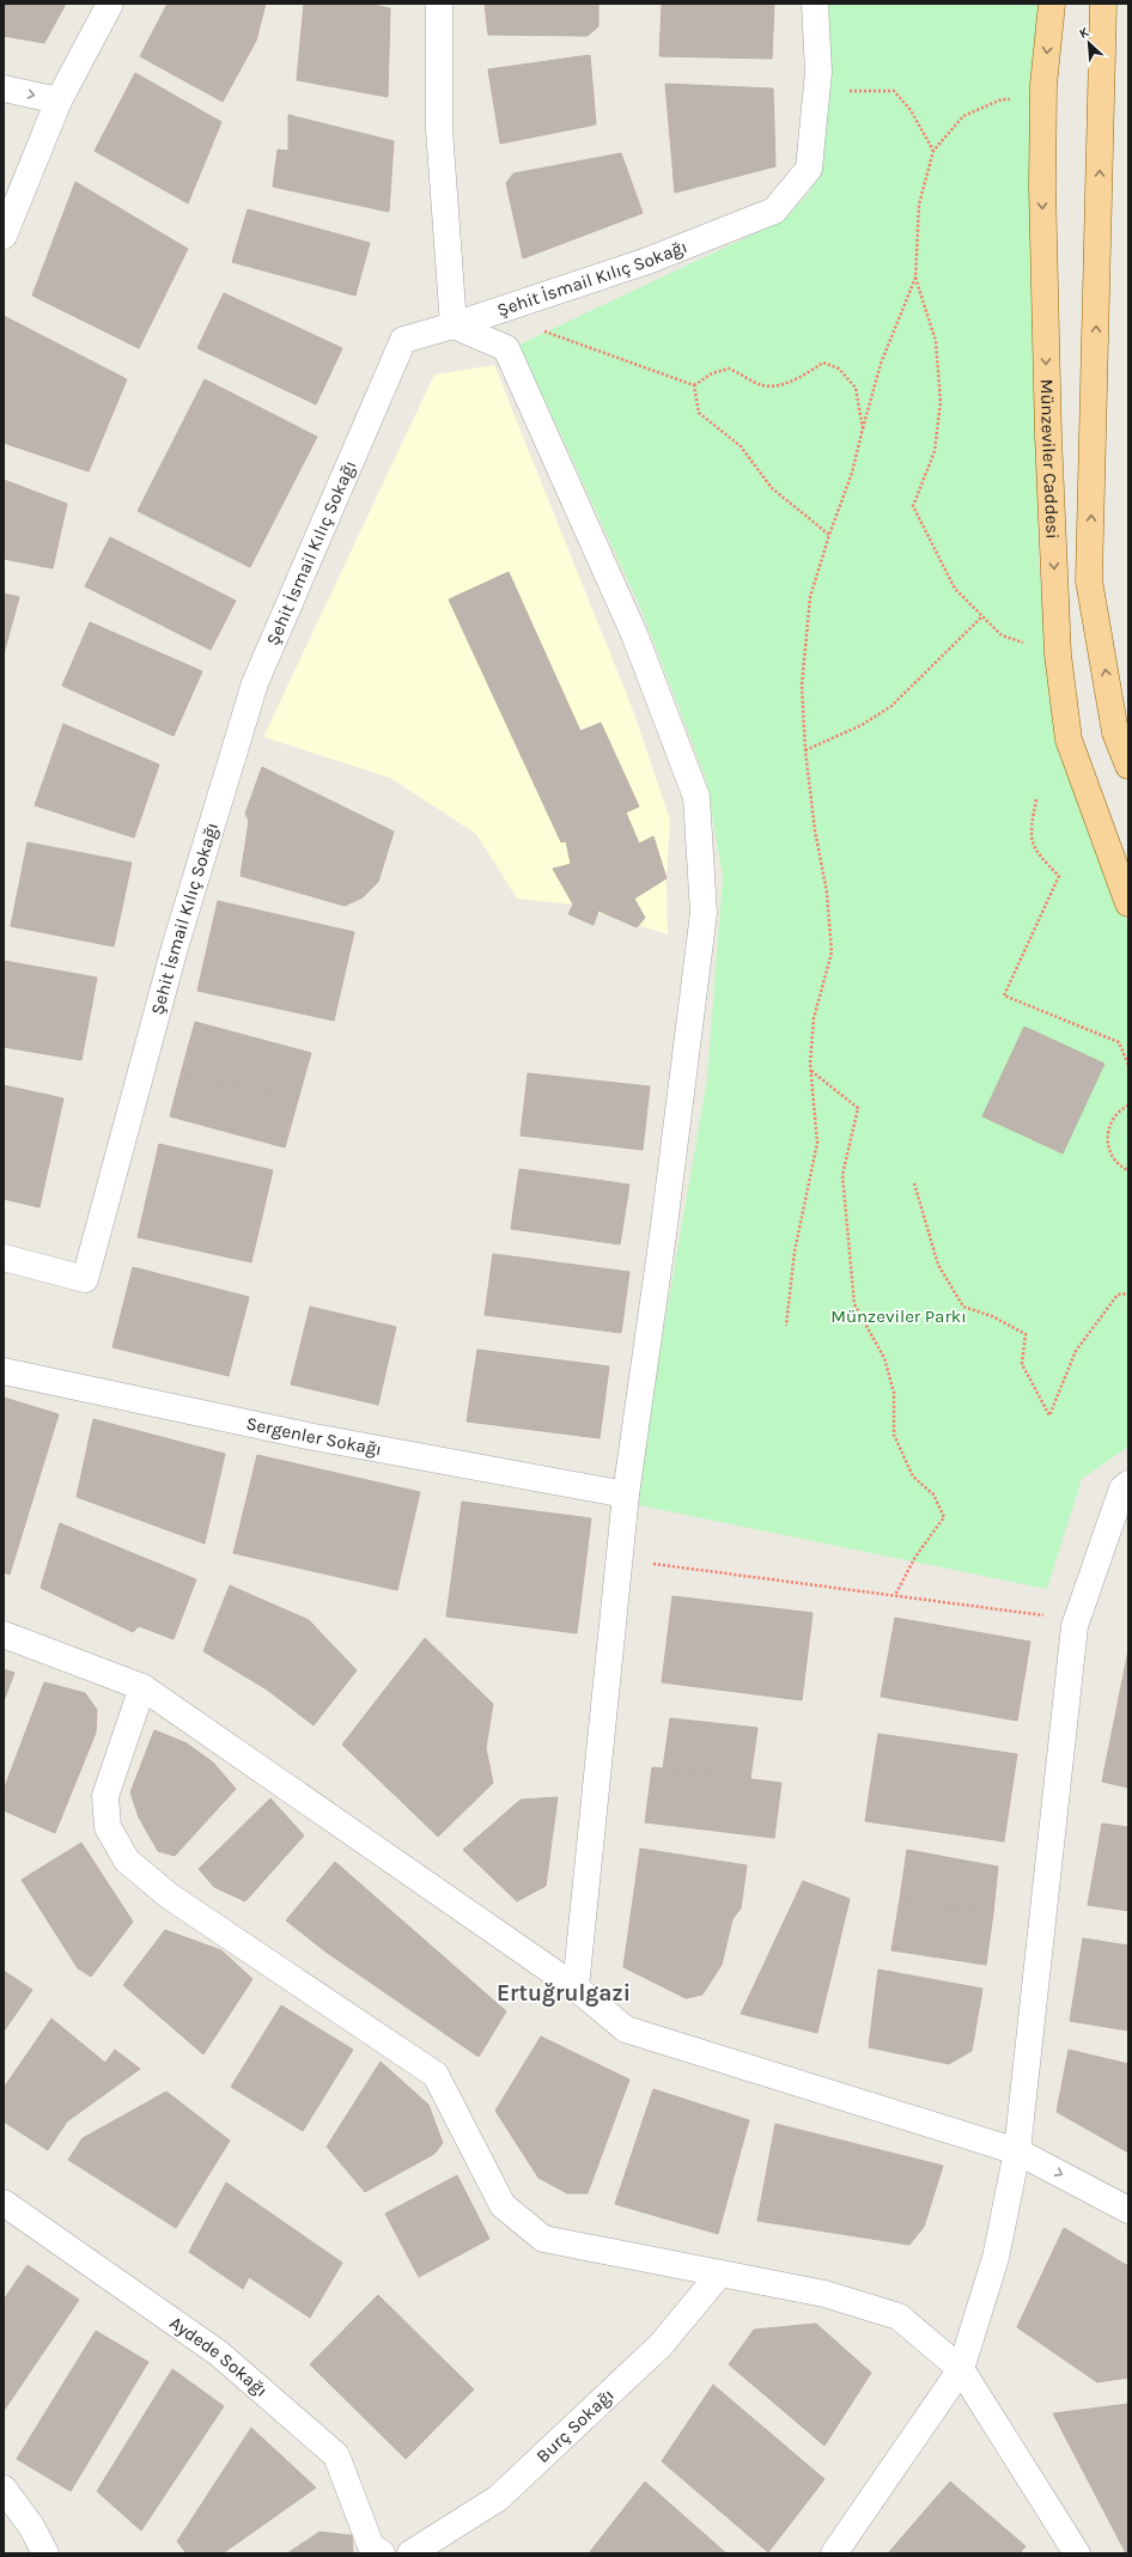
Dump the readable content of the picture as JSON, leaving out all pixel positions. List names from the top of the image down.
{
  "streets": {
    "main road": ["Münzeviler Caddesi"],
    "street": [
      "Şehit İsmail Kılıç Sokağı",
      "Sergenler Sokağı",
      "Aydede Sokağı",
      "Burç Sokağı"
    ]
  },
  "districts": ["Ertuğrulgazi"],
  "parks": ["Münzeviler Parkı"],
  "north": "top left"
}
